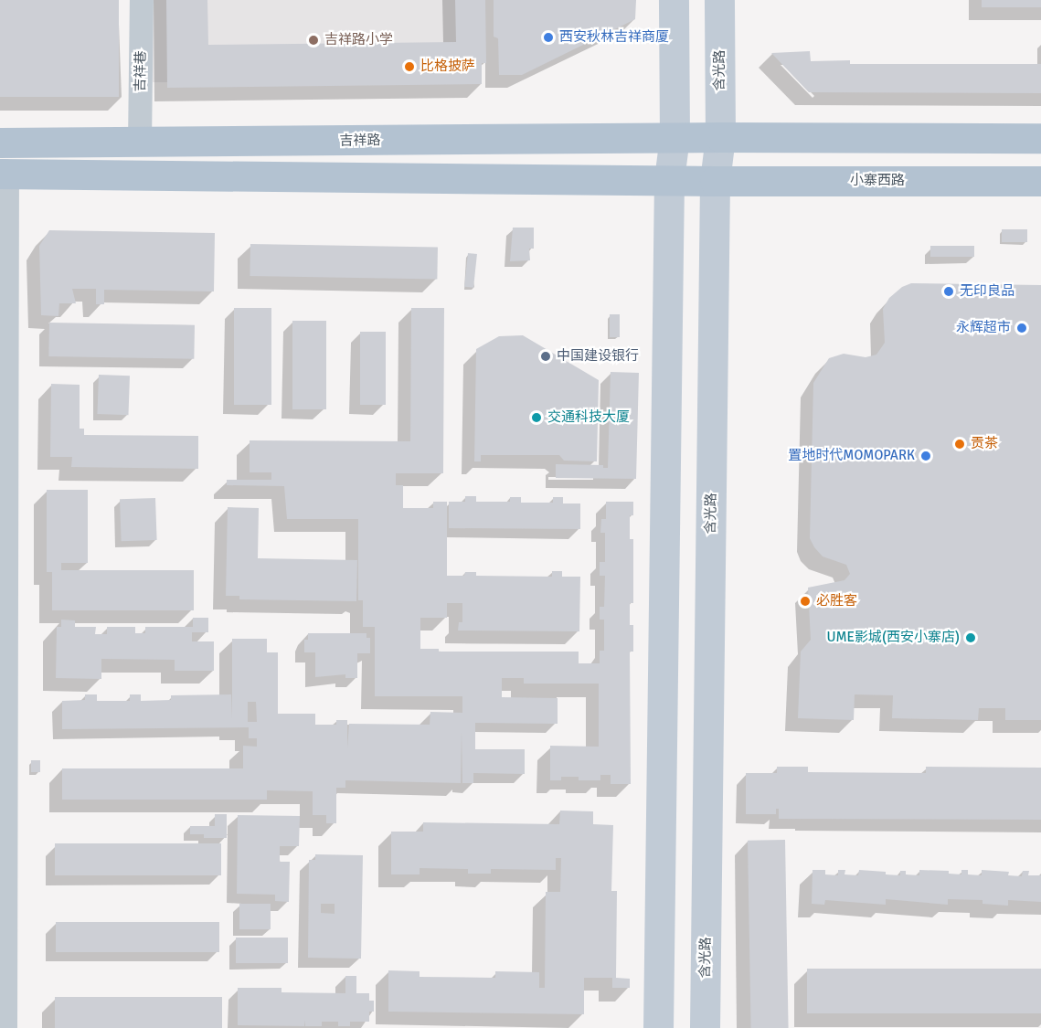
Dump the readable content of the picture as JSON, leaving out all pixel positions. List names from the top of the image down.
{
  "streets": {
    "main road": ["含光路", "吉祥路", "小寨西路"],
    "street": ["吉祥巷"]
  },
  "crossings": [
    ["含光路", "吉祥路"],
    ["含光路", "小寨西路"],
    ["吉祥巷", "吉祥路"]
  ],
  "places": [
    "西安秋林吉祥商厦",
    "吉祥路小学",
    "比格披萨",
    "无印良品",
    "永辉超市",
    "中国建设银行",
    "交通科技大厦",
    "贡茶",
    "置地时代MOMOPARK",
    "必胜客",
    "UME影城(西安小寨店)"
  ]
}
